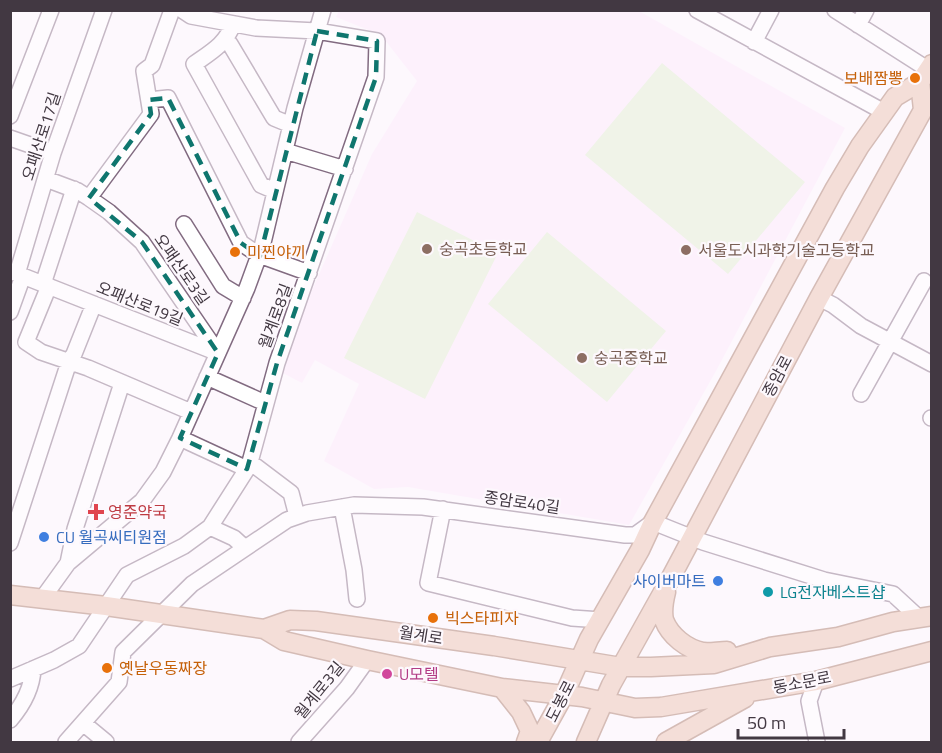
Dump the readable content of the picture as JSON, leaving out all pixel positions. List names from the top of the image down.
{
  "streets": {
    "main road": [
      "종암로",
      "월계로",
      "동소문로",
      "도봉로"
    ],
    "street": [
      "오패산로17길",
      "오패산로3길",
      "오패산로19길",
      "월계로8길",
      "종암로40길",
      "월계로3길"
    ]
  },
  "crossings": [
    ["오패산로17길", "오패산로3길"],
    ["오패산로17길", "오패산로19길"],
    ["오패산로3길", "오패산로19길"],
    ["월계로8길", "월계로"],
    ["종암로40길", "월계로"],
    ["월계로", "동소문로"],
    ["월계로", "월계로3길"],
    ["월계로", "도봉로"],
    ["동소문로", "도봉로"]
  ],
  "places": {
    "other": [
      "보배짬뽕",
      "숭곡초등학교",
      "서울도시과학기술고등학교",
      "미찐야끼",
      "숭곡중학교",
      "CU 월곡씨티원점",
      "사이버마트",
      "LG전자베스트샵",
      "빅스타피자",
      "옛날우동짜장",
      "U모텔"
    ],
    "health": ["영준약국"]
  },
  "scale_bar": "50 m"
}
